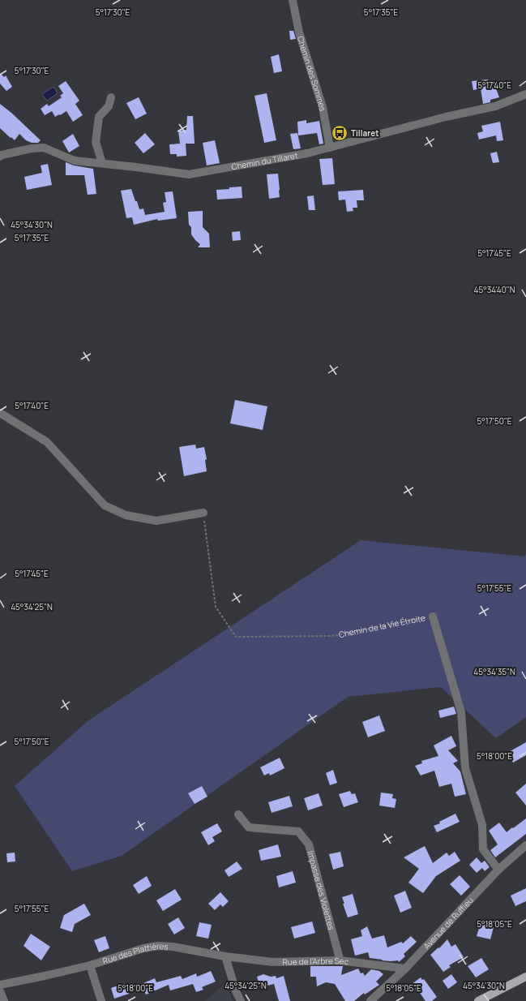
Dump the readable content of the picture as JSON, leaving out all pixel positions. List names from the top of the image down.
{
  "streets": {
    "street": [
      "Chemin des Sommes",
      "Chemin du Tillaret",
      "Chemin de la Vie Étroite",
      "Impasse des Violettes",
      "Avenue de Ruffieu",
      "Rue des Plattières",
      "Rue de l'Arbre Sec"
    ]
  },
  "crossings": [
    ["Chemin des Sommes", "Chemin du Tillaret"],
    ["Chemin de la Vie Étroite", "Avenue de Ruffieu"],
    ["Impasse des Violettes", "Rue de l'Arbre Sec"],
    ["Avenue de Ruffieu", "Rue de l'Arbre Sec"],
    ["Rue des Plattières", "Rue de l'Arbre Sec"]
  ],
  "places": {
    "bus stop": ["Tillaret"]
  },
  "coordinates": [
    "5°17'30\"E",
    "5°17'35\"E",
    "5°17'40\"E",
    "45°34'30\"N",
    "5°17'45\"E",
    "45°34'40\"N",
    "5°17'50\"E",
    "5°17'55\"E",
    "45°34'25\"N",
    "45°34'35\"N",
    "5°18'00\"E",
    "5°18'05\"E"
  ]
}
